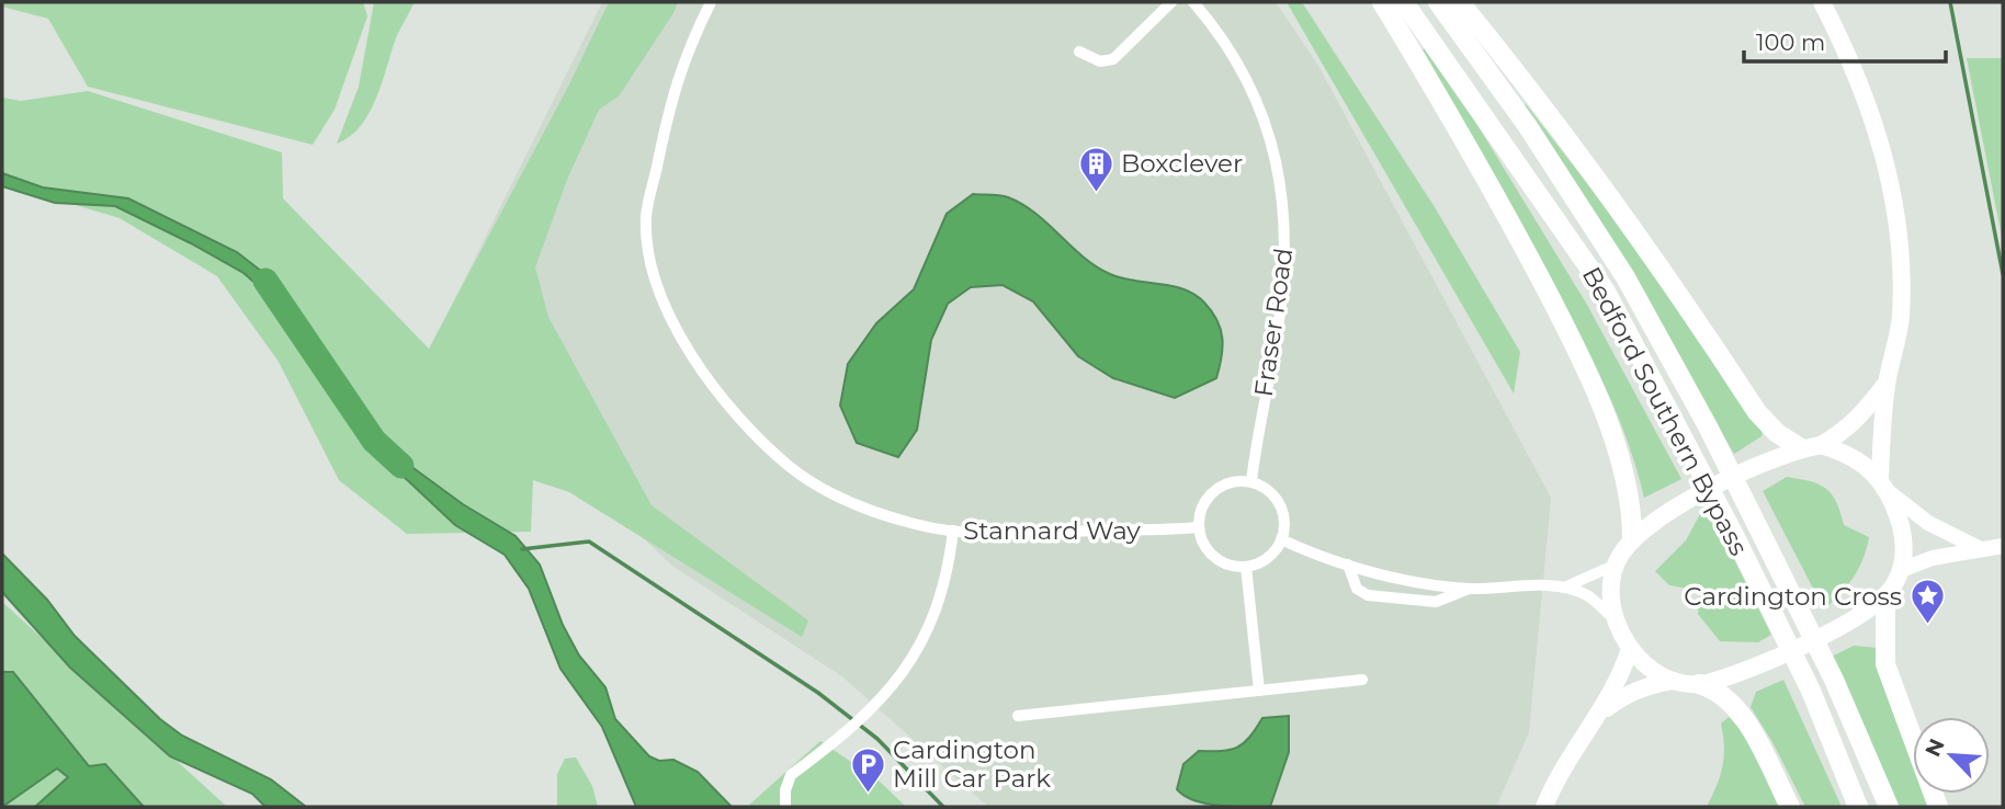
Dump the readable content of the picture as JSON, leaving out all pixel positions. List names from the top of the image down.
{
  "streets": {
    "highway": ["Bedford Southern Bypass"],
    "street": ["Fraser Road", "Stannard Way"]
  },
  "crossings": [
    ["Fraser Road", "Stannard Way"]
  ],
  "places": {
    "building": ["Boxclever"],
    "place": ["Cardington Cross"],
    "parking": ["Cardington Mill Car Park"]
  },
  "scale_bar": "100 m",
  "north": "top left"
}
